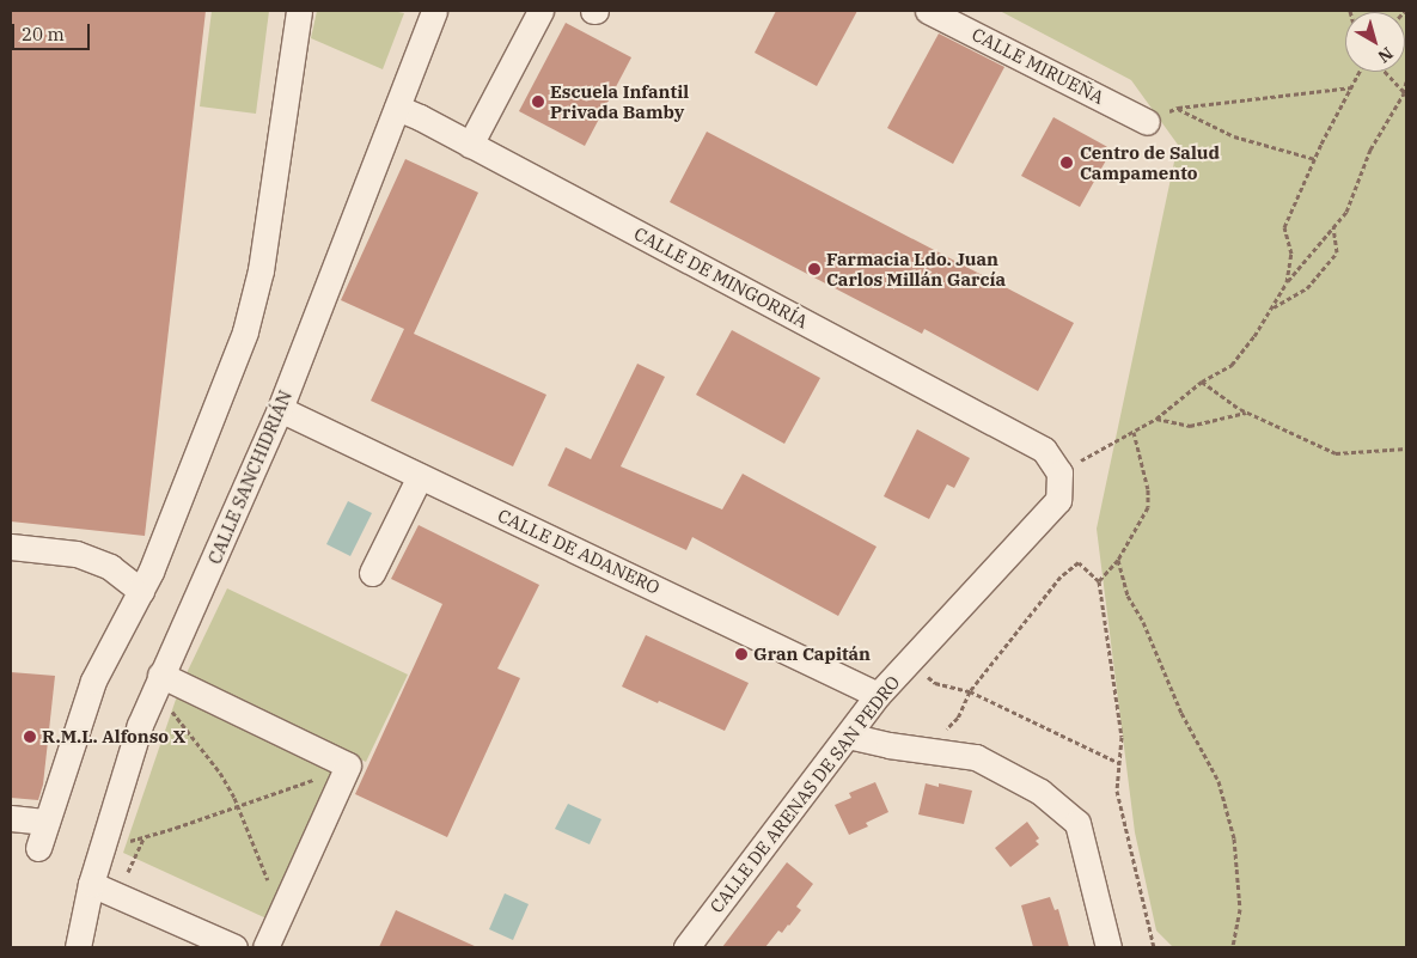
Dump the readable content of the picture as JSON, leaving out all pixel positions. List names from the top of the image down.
{
  "streets": {
    "street": [
      "CALLE MIRUEÑA",
      "CALLE DE MINGORRÍA",
      "CALLE SANCHIDRIÁN",
      "CALLE DE ADANERO",
      "CALLE DE ARENAS DE SAN PEDRO"
    ]
  },
  "crossings": [
    ["CALLE DE MINGORRÍA", "CALLE SANCHIDRIÁN"],
    ["CALLE DE MINGORRÍA", "CALLE DE ARENAS DE SAN PEDRO"],
    ["CALLE SANCHIDRIÁN", "CALLE DE ADANERO"],
    ["CALLE DE ADANERO", "CALLE DE ARENAS DE SAN PEDRO"]
  ],
  "places": [
    "Escuela Infantil Privada Bamby",
    "Centro de Salud Campamento",
    "Farmacia Ldo. Juan Carlos Millán García",
    "Gran Capitán",
    "R.M.L. Alfonso X"
  ],
  "scale_bar": "20 m",
  "north": "bottom right"
}
